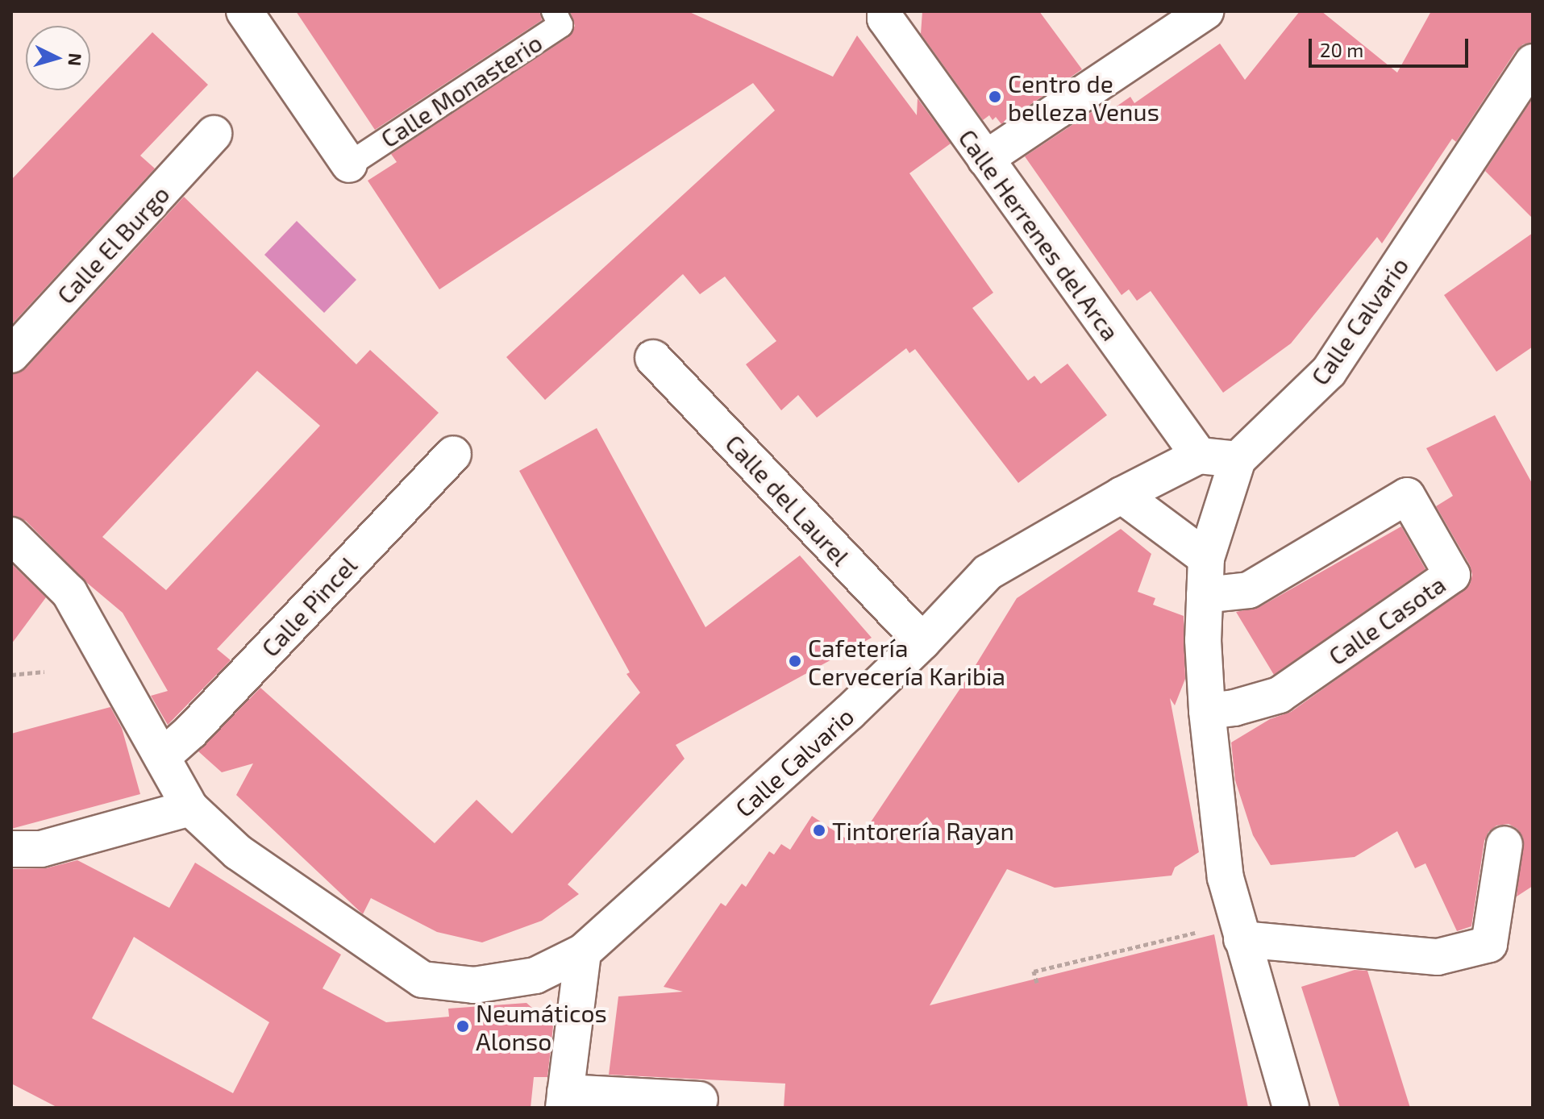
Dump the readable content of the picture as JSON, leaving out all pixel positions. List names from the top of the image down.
{
  "streets": {
    "street": [
      "Calle Herrenes del Arca",
      "Calle El Burgo",
      "Calle Calvario",
      "Calle del Laurel",
      "Calle Pincel",
      "Calle Casota"
    ],
    "lane": ["Calle Monasterio"]
  },
  "crossings": [
    ["Calle Herrenes del Arca", "Calle Calvario"],
    ["Calle Calvario", "Calle del Laurel"],
    ["Calle Calvario", "Calle Pincel"]
  ],
  "places": [
    "Centro de belleza Venus",
    "Cafetería Cervecería Karibia",
    "Tintorería Rayan",
    "Neumáticos Alonso"
  ],
  "scale_bar": "20 m",
  "north": "right"
}
